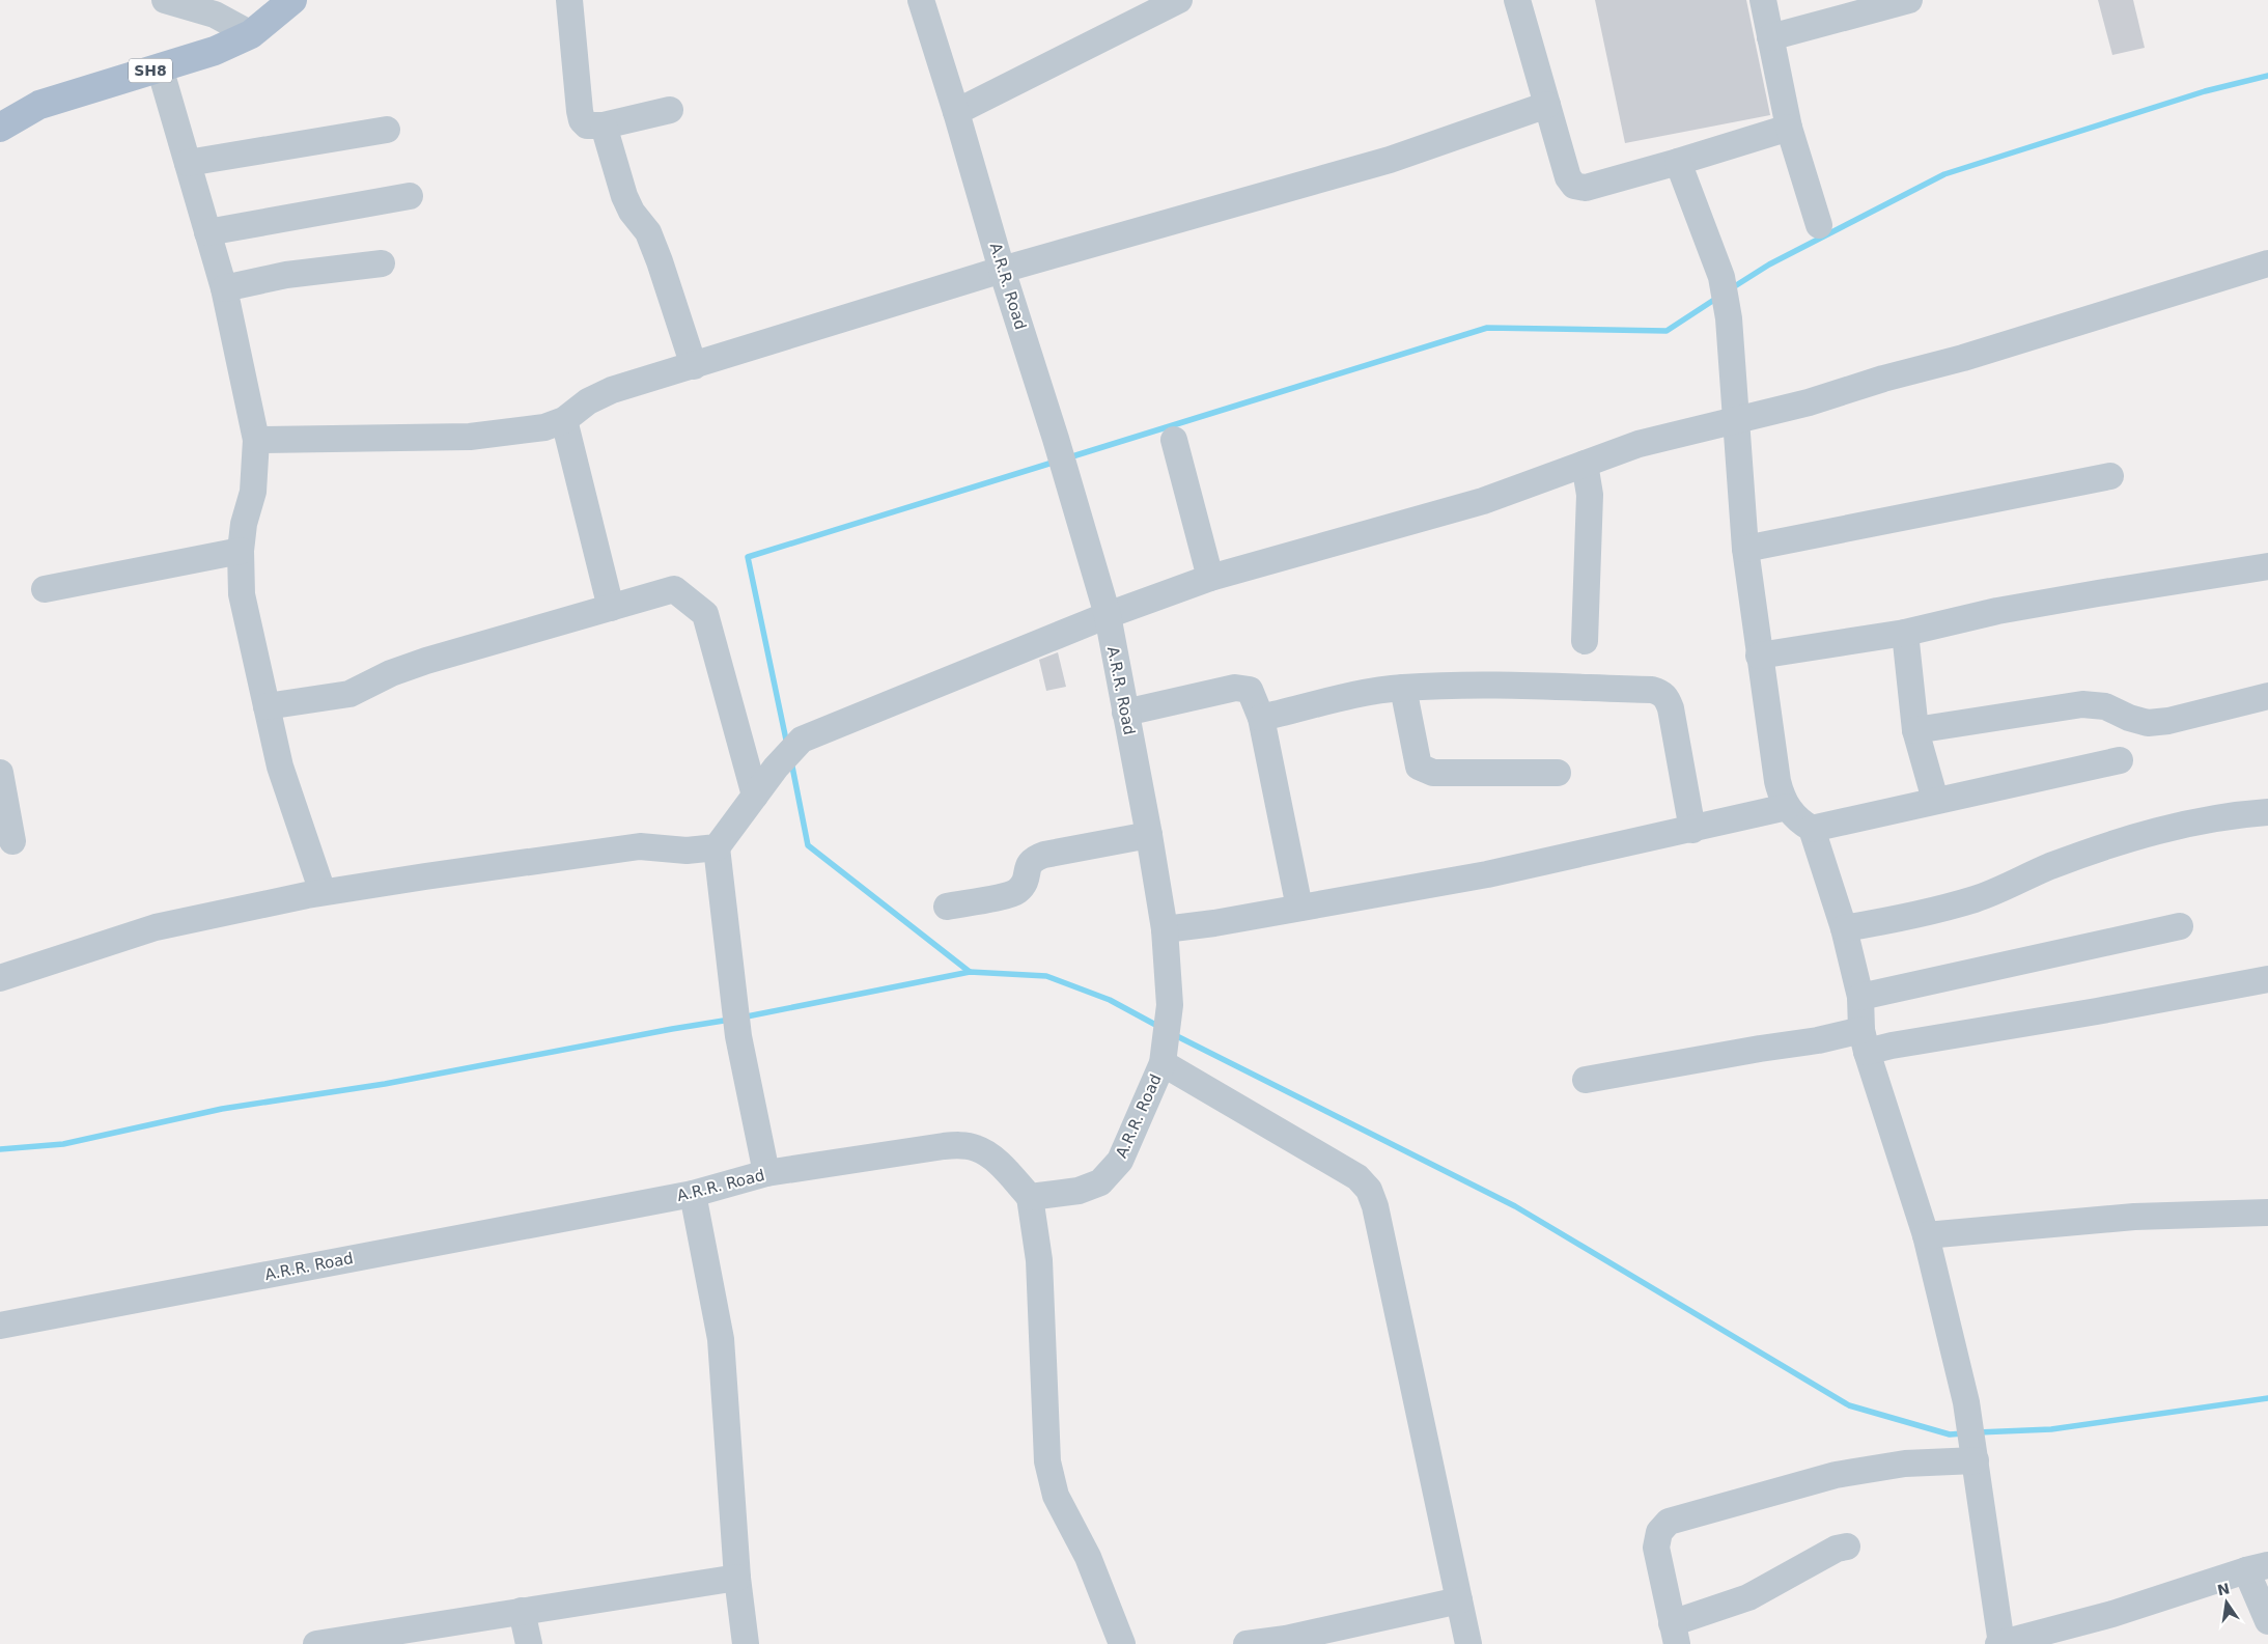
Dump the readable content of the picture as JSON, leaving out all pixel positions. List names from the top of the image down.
{
  "streets": {
    "main road": ["SH8"],
    "street": ["A.R.R. Road"]
  },
  "north": "top"
}
